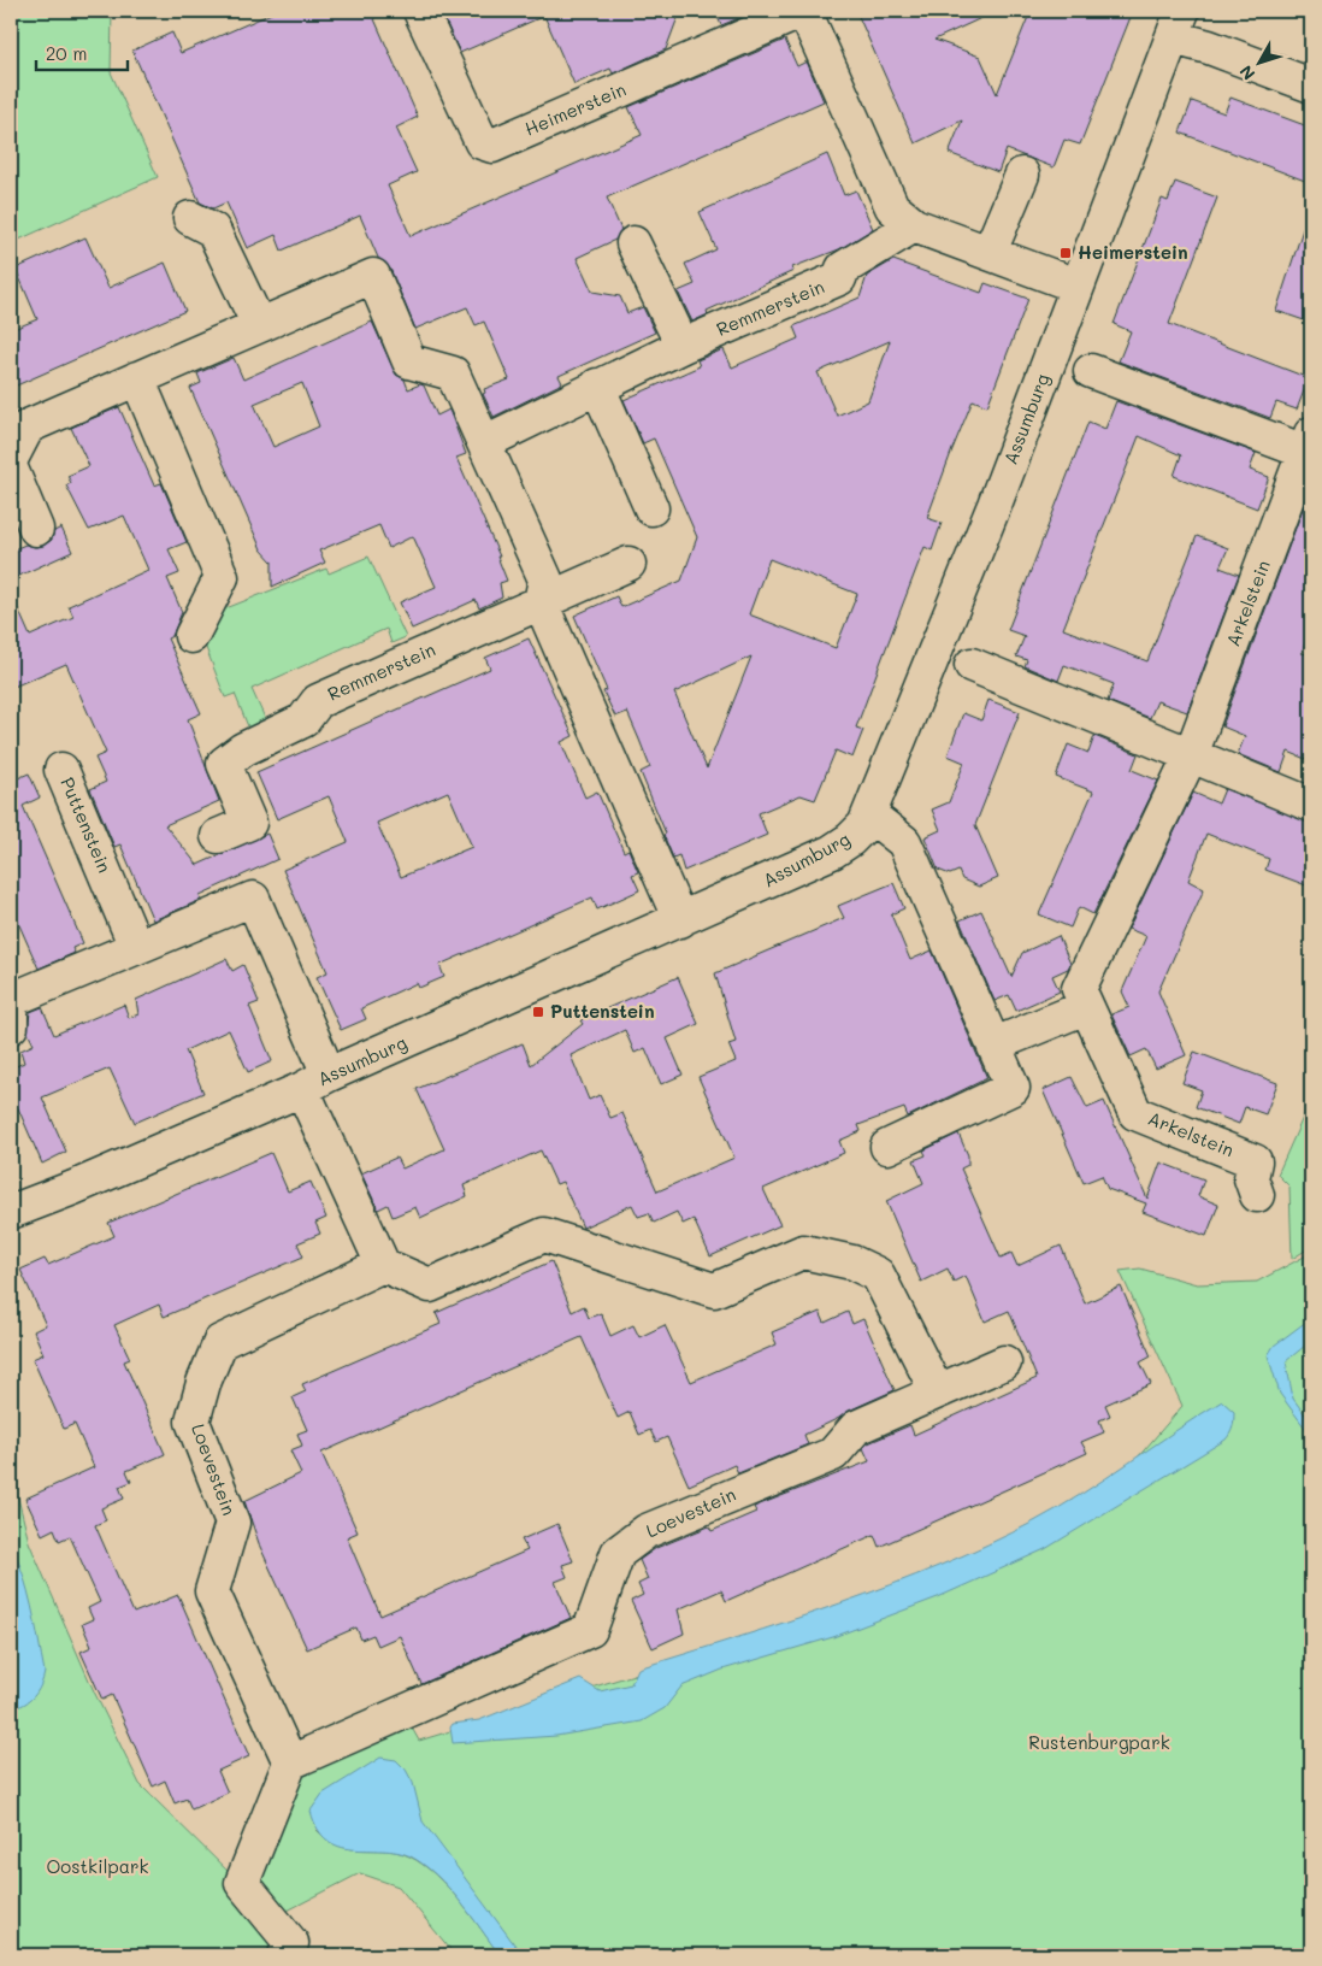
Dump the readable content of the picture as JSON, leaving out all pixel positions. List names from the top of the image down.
{
  "streets": {
    "street": [
      "Heimerstein",
      "Remmerstein",
      "Assumburg",
      "Arkelstein",
      "Puttenstein",
      "Loevestein"
    ]
  },
  "crossings": [
    ["Heimerstein", "Remmerstein"],
    ["Heimerstein", "Assumburg"]
  ],
  "parks": ["Rustenburgpark", "Oostkilpark"],
  "places": {
    "transit": ["Heimerstein", "Puttenstein"]
  },
  "scale_bar": "20 m",
  "north": "bottom left"
}
